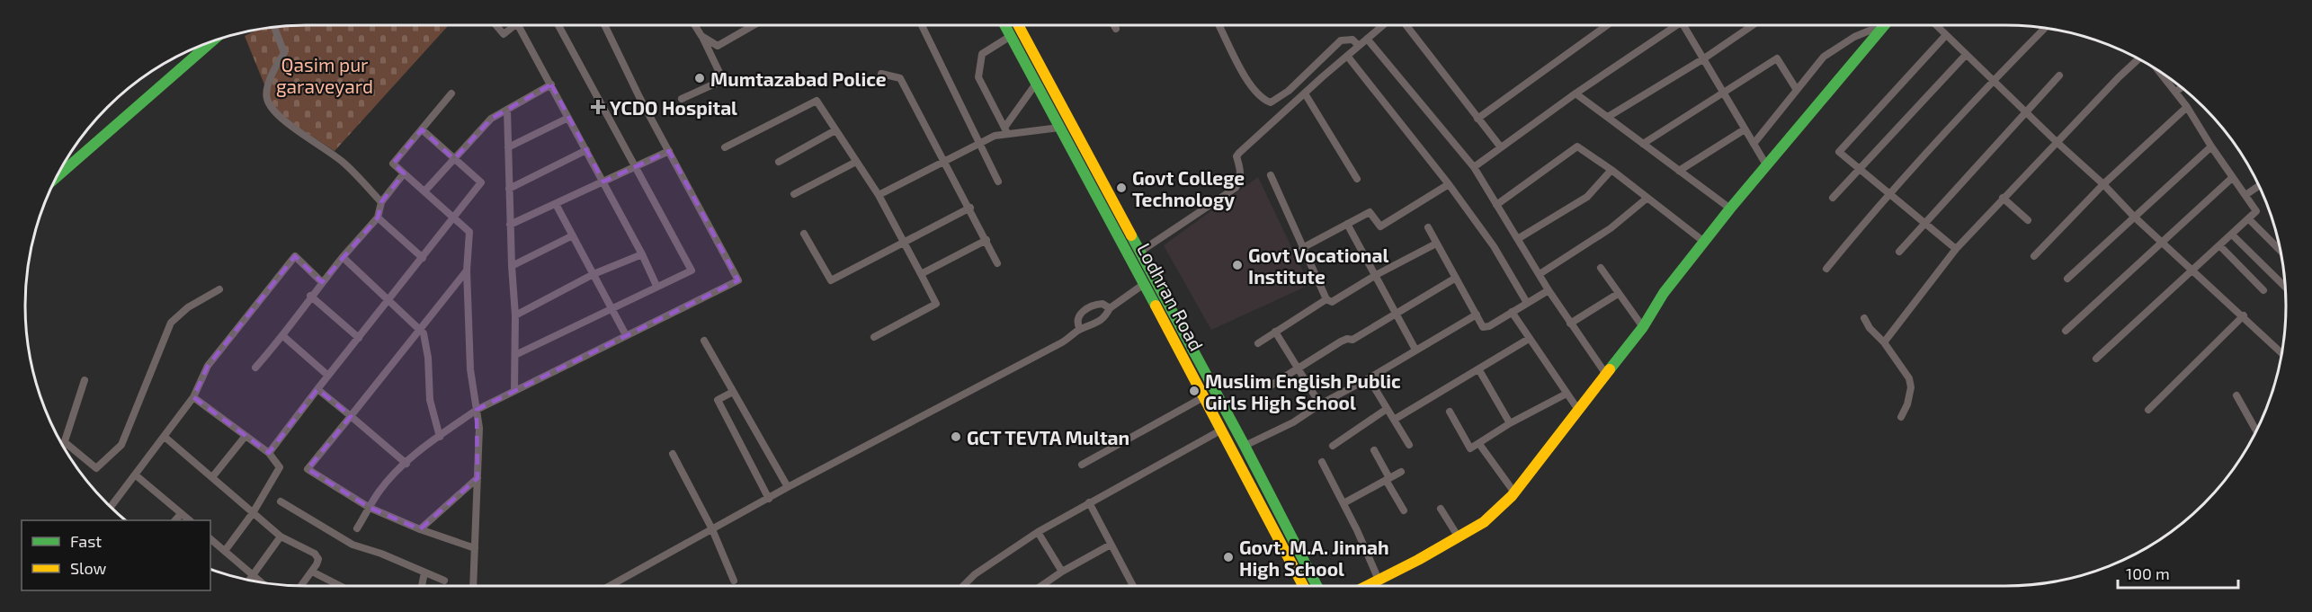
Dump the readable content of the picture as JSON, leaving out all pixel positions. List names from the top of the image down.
{
  "streets": {
    "main road": ["Lodhran Road"]
  },
  "parks": ["Qasim pur garaveyard"],
  "places": {
    "other": [
      "Mumtazabad Police",
      "Govt College Technology",
      "Govt Vocational Institute",
      "Muslim English Public Girls High School",
      "GCT TEVTA Multan",
      "Govt. M.A. Jinnah High School"
    ],
    "health": ["YCDO Hospital"]
  },
  "legend": ["Fast", "Slow"],
  "scale_bar": "100 m"
}
